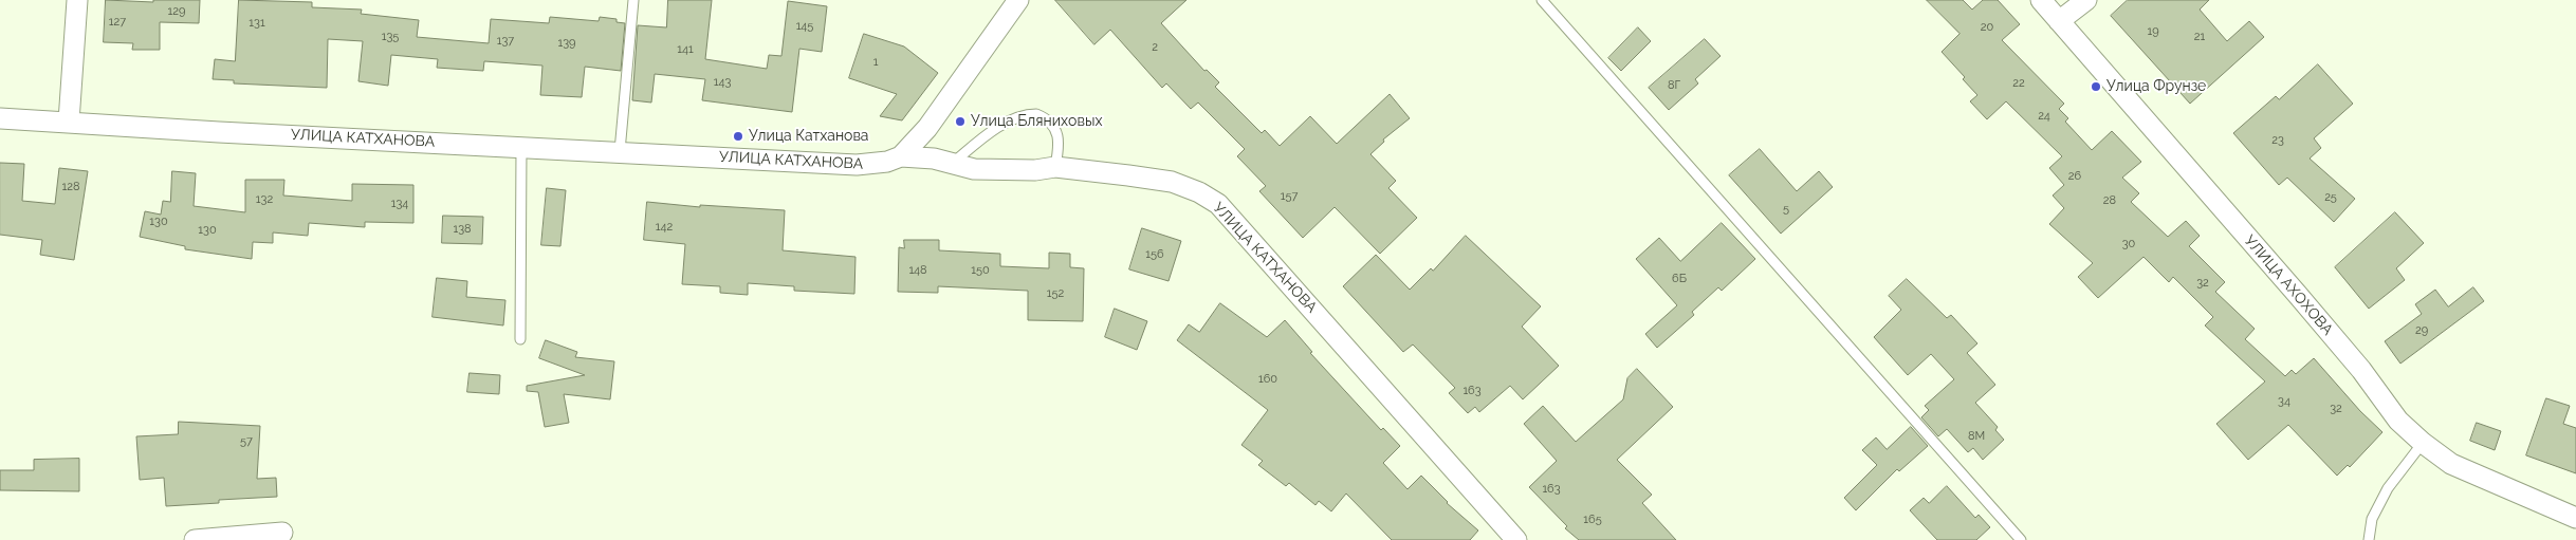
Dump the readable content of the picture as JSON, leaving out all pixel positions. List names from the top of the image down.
{
  "streets": {
    "street": ["УЛИЦА КАТХАНОВА", "УЛИЦА АХОХОВА"]
  },
  "places": ["Улица Фрунзе", "Улица Бляниховых", "Улица Катханова"],
  "house_numbers": [
    "129",
    "127",
    "131",
    "145",
    "20",
    "19",
    "135",
    "21",
    "137",
    "139",
    "2",
    "141",
    "1",
    "143",
    "22",
    "8Г",
    "24",
    "23",
    "26",
    "128",
    "157",
    "25",
    "132",
    "28",
    "134",
    "5",
    "130",
    "142",
    "138",
    "130",
    "30",
    "156",
    "148",
    "150",
    "6Б",
    "32",
    "152",
    "29",
    "160",
    "163",
    "34",
    "32",
    "8М",
    "57",
    "163",
    "165"
  ]
}
